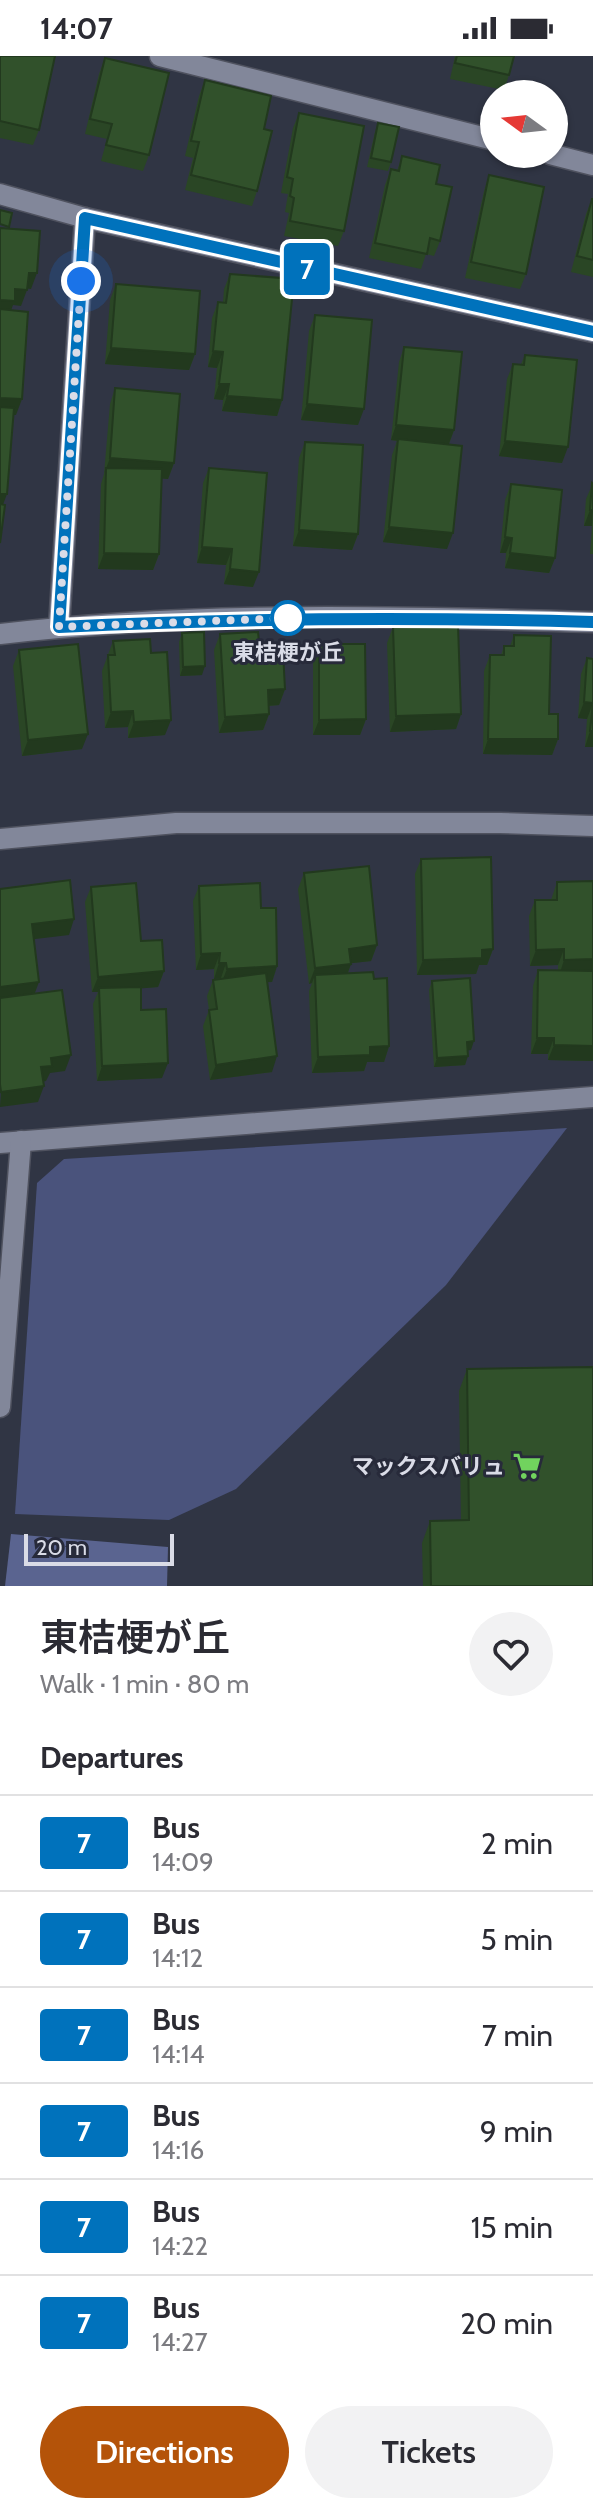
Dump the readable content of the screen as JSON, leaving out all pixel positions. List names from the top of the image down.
{
  "places": {
    "other": ["東桔梗が丘"],
    "supermarket": ["マックスバリュ"]
  },
  "lines": ["bus line 7"],
  "scale_bar": "20 m",
  "north": "left",
  "page": {
    "status": "14:07",
    "on_map": "7",
    "scale": "20 m",
    "heading": [
      ["東桔梗が丘", "Walk · 1 min · 80 m"],
      "Departures"
    ],
    "list": [
      {
        "mark": "7",
        "name": "Bus",
        "note": "14:09",
        "value": "2 min"
      },
      {
        "mark": "7",
        "name": "Bus",
        "note": "14:12",
        "value": "5 min"
      },
      {
        "mark": "7",
        "name": "Bus",
        "note": "14:14",
        "value": "7 min"
      },
      {
        "mark": "7",
        "name": "Bus",
        "note": "14:16",
        "value": "9 min"
      },
      {
        "mark": "7",
        "name": "Bus",
        "note": "14:22",
        "value": "15 min"
      },
      {
        "mark": "7",
        "name": "Bus",
        "note": "14:27",
        "value": "20 min"
      }
    ],
    "buttons": ["Directions", "Tickets"]
  }
}
